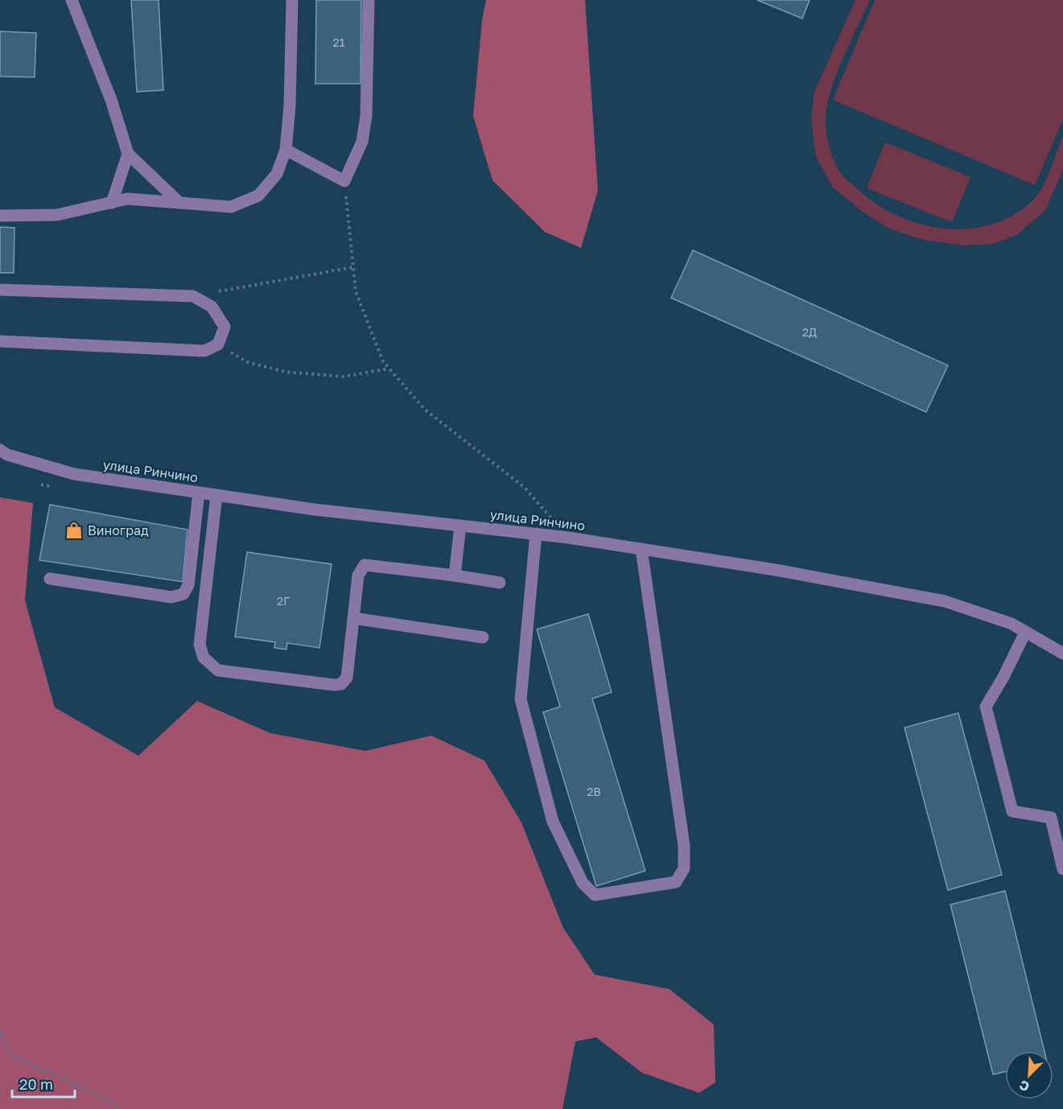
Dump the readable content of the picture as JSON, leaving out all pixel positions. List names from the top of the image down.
{
  "streets": {
    "street": ["улица Ринчино"]
  },
  "places": {
    "shop": ["Виноград"]
  },
  "house_numbers": [
    "21",
    "2Д",
    "2Г",
    "2В"
  ],
  "scale_bar": "20 m",
  "north": "bottom left"
}
